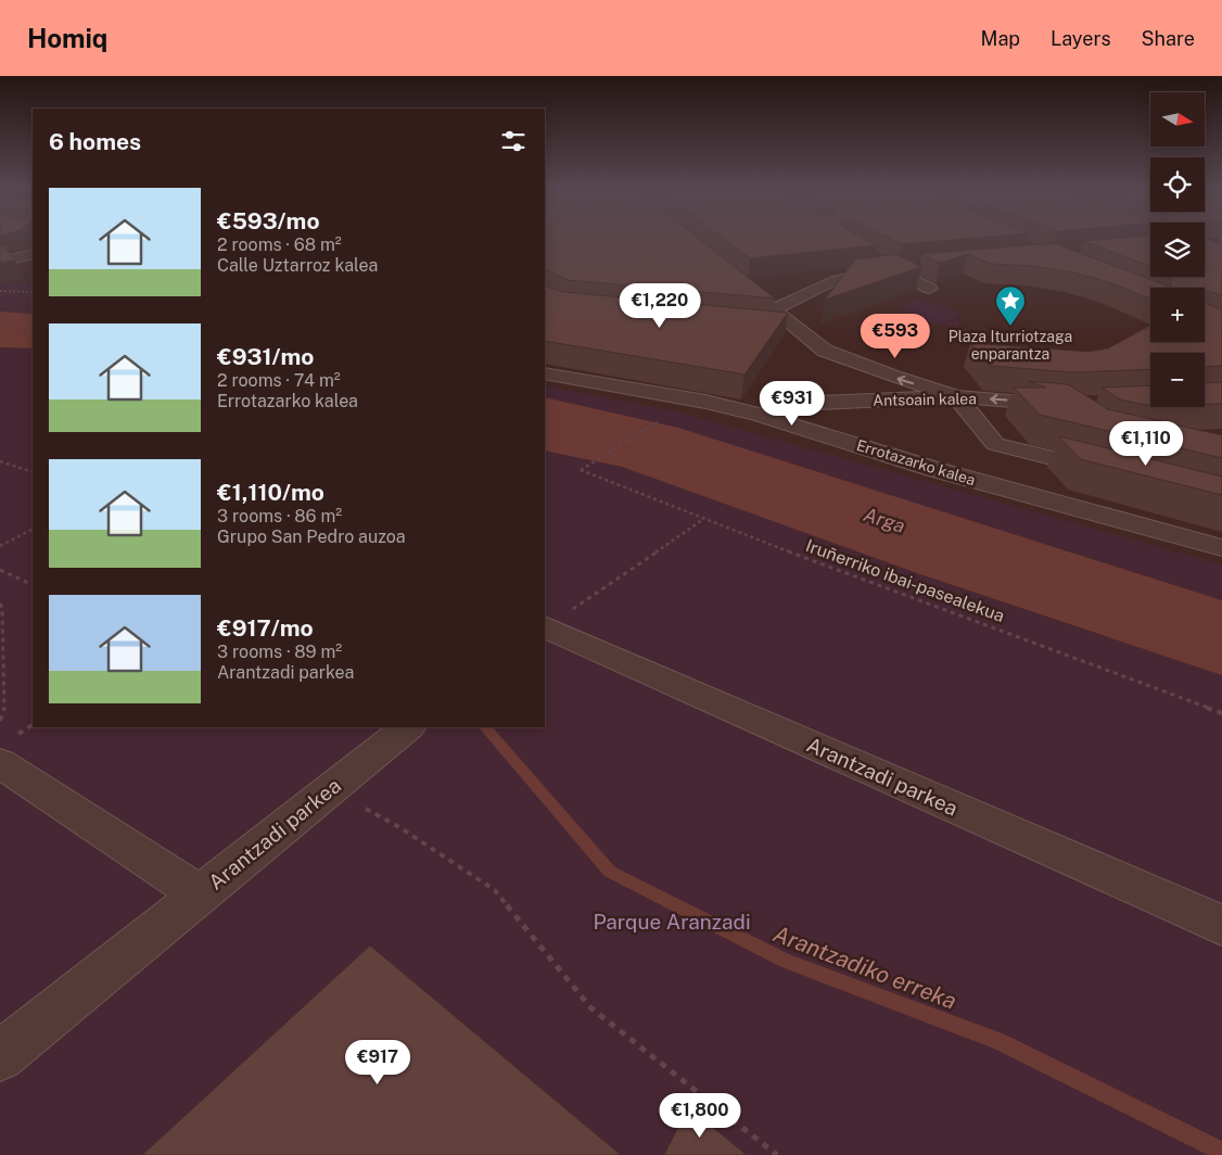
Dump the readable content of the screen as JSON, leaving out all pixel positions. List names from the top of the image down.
{
  "streets": {
    "street": ["Antsoain kalea", "Errotazarko kalea", "Arantzadi parkea"],
    "path": ["Iruñerriko ibai-pasealekua"]
  },
  "crossings": [
    ["Antsoain kalea", "Errotazarko kalea"]
  ],
  "one_way": ["Antsoain kalea"],
  "water": ["Arga", "Arantzadiko erreka"],
  "parks": ["Parque Aranzadi"],
  "places": {
    "place": ["Plaza Iturriotzaga enparantza"]
  },
  "north": "right",
  "page": {
    "header": "Homiq",
    "nav": ["Map", "Layers", "Share"],
    "map_buttons": ["+", "−"],
    "heading": "6 homes",
    "list": [
      {
        "name": "€593/mo",
        "note": "2 rooms · 68 m² · Calle Uztarroz kalea"
      },
      {
        "name": "€931/mo",
        "note": "2 rooms · 74 m² · Errotazarko kalea"
      },
      {
        "name": "€1,110/mo",
        "note": "3 rooms · 86 m² · Grupo San Pedro auzoa"
      },
      {
        "name": "€917/mo",
        "note": "3 rooms · 89 m² · Arantzadi parkea"
      }
    ],
    "price": [
      "€1,220",
      "€593",
      "€931",
      "€1,110",
      "€917",
      "€1,800"
    ]
  }
}
